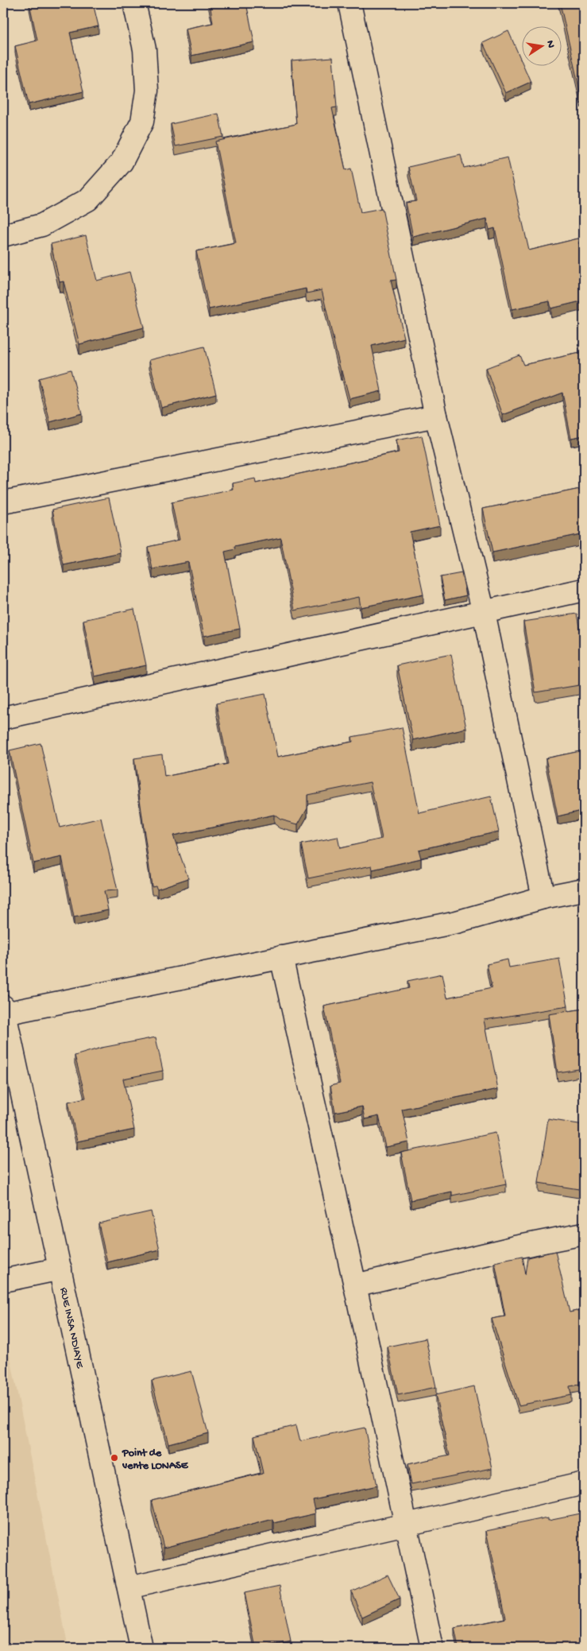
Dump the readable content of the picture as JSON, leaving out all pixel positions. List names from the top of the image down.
{
  "streets": {
    "street": ["RUE INSA NDIAYE"]
  },
  "places": ["Point de vente LONASE"],
  "north": "right"
}
